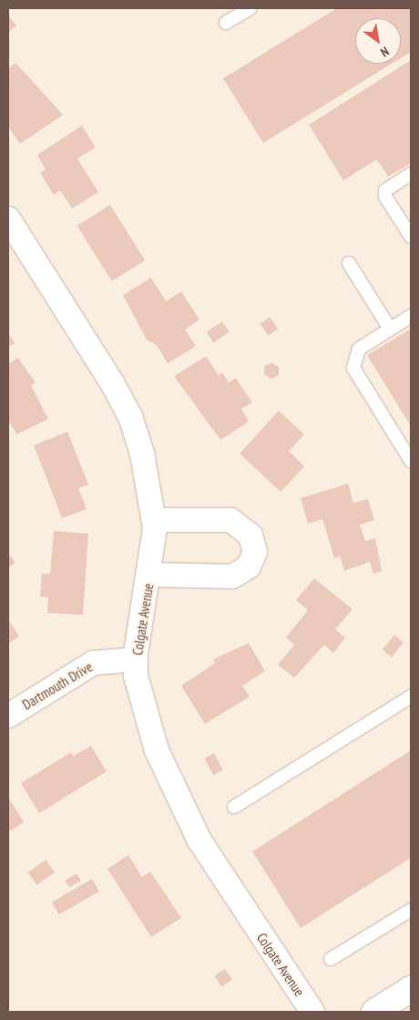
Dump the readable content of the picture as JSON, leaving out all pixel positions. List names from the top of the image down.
{
  "streets": {
    "street": ["Colgate Avenue", "Dartmouth Drive"]
  },
  "crossings": [
    ["Colgate Avenue", "Dartmouth Drive"]
  ],
  "north": "bottom right"
}
